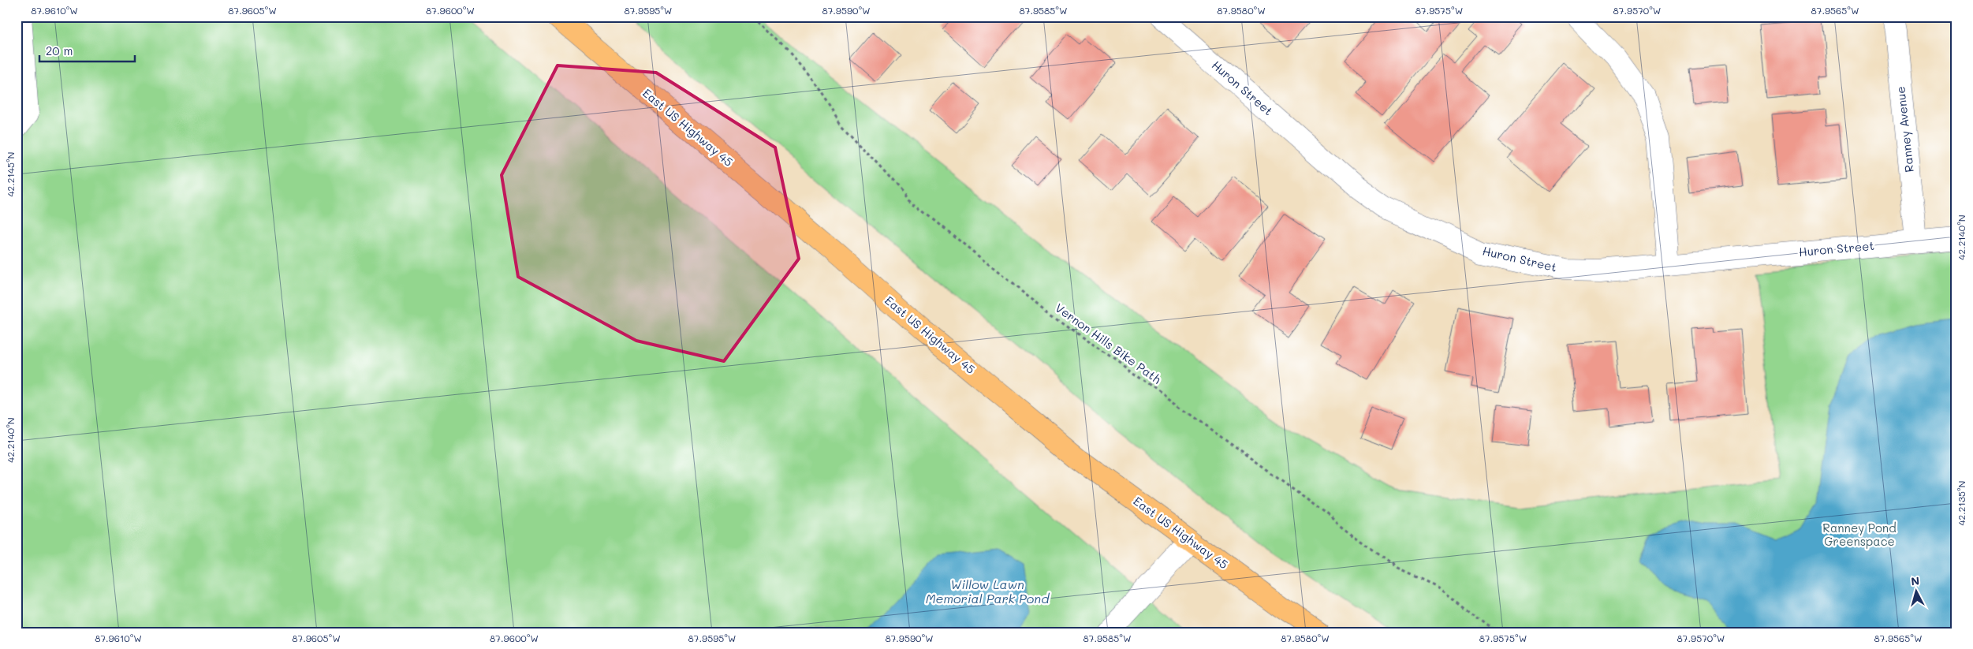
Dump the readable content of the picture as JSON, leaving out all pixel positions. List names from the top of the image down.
{
  "streets": {
    "main road": ["East US Highway 45"],
    "street": ["Huron Street", "Ranney Avenue"],
    "path": ["Vernon Hills Bike Path"]
  },
  "crossings": [
    ["Huron Street", "Ranney Avenue"]
  ],
  "water": ["Willow Lawn Memorial Park Pond"],
  "parks": ["Ranney Pond Greenspace"],
  "scale_bar": "20 m",
  "north": "top",
  "coordinates": [
    "87.9610°W",
    "87.9605°W",
    "87.9600°W",
    "87.9595°W",
    "87.9590°W",
    "87.9585°W",
    "87.9580°W",
    "87.9575°W",
    "87.9570°W",
    "87.9565°W",
    "42.2145°N",
    "42.2140°N",
    "42.2135°N"
  ]
}
